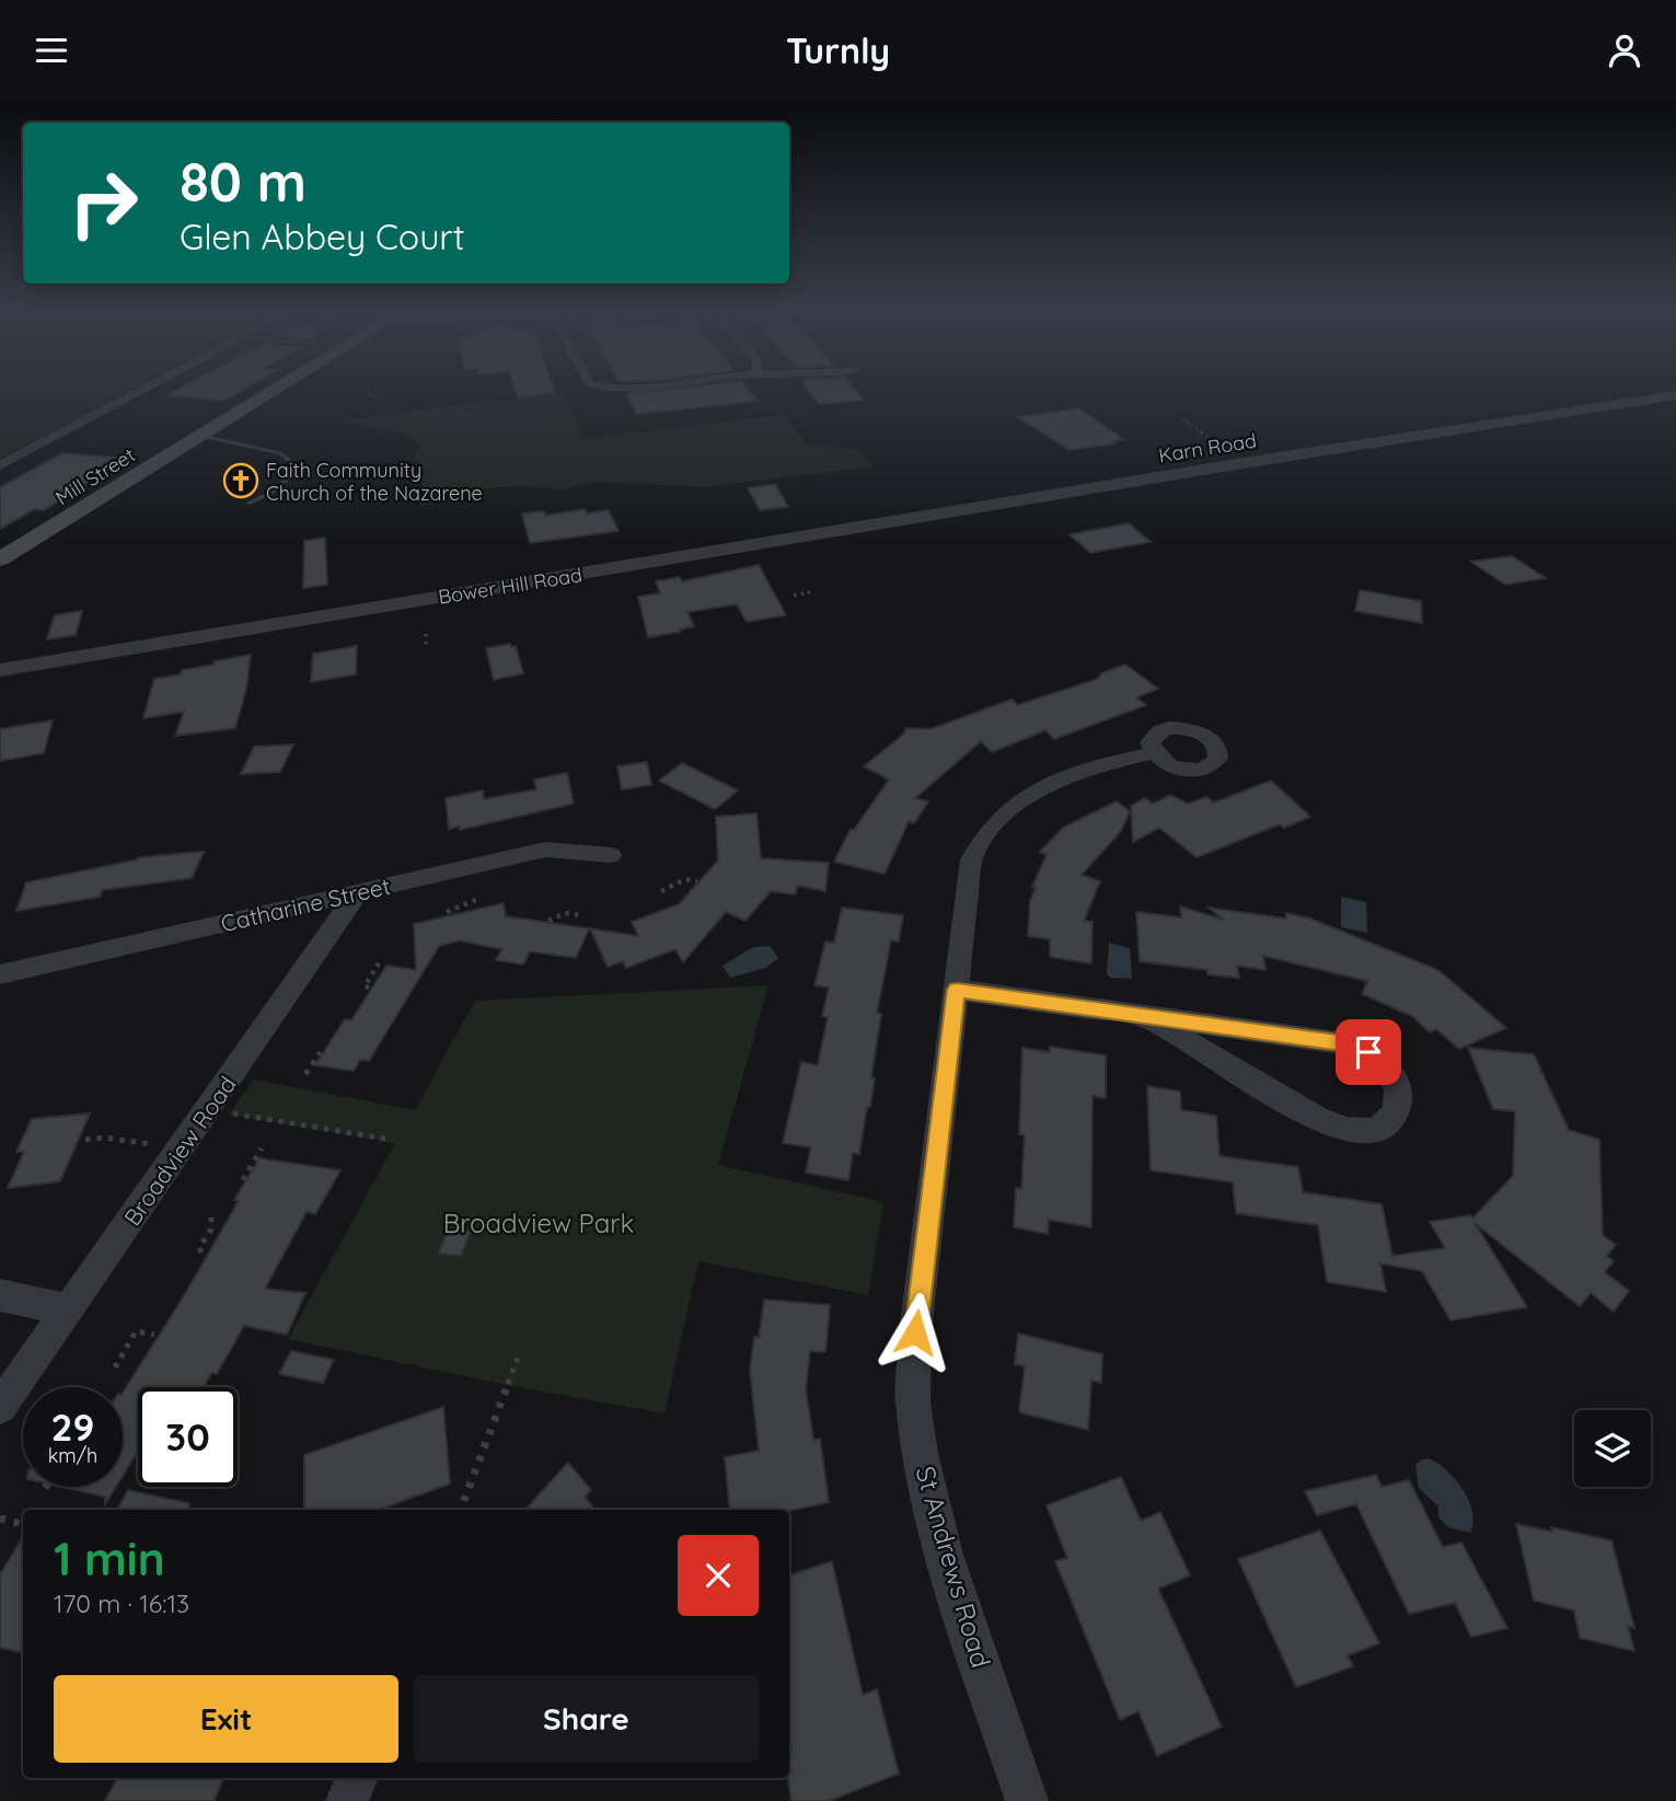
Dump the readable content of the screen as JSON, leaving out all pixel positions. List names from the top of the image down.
{
  "streets": {
    "main road": ["Mill Street"],
    "street": [
      "Karn Road",
      "Bower Hill Road",
      "Catharine Street",
      "Broadview Road",
      "St Andrews Road"
    ]
  },
  "crossings": [
    ["Karn Road", "Bower Hill Road"],
    ["Catharine Street", "Broadview Road"]
  ],
  "parks": ["Broadview Park"],
  "places": {
    "church": ["Faith Community Church of the Nazarene"]
  },
  "page": {
    "header": "Turnly",
    "turn": ["80 m", "Glen Abbey Court"],
    "speed": "29 km/h",
    "limit": "30",
    "heading": ["1 min", "170 m · 16:13"],
    "buttons": ["Exit", "Share"]
  }
}
